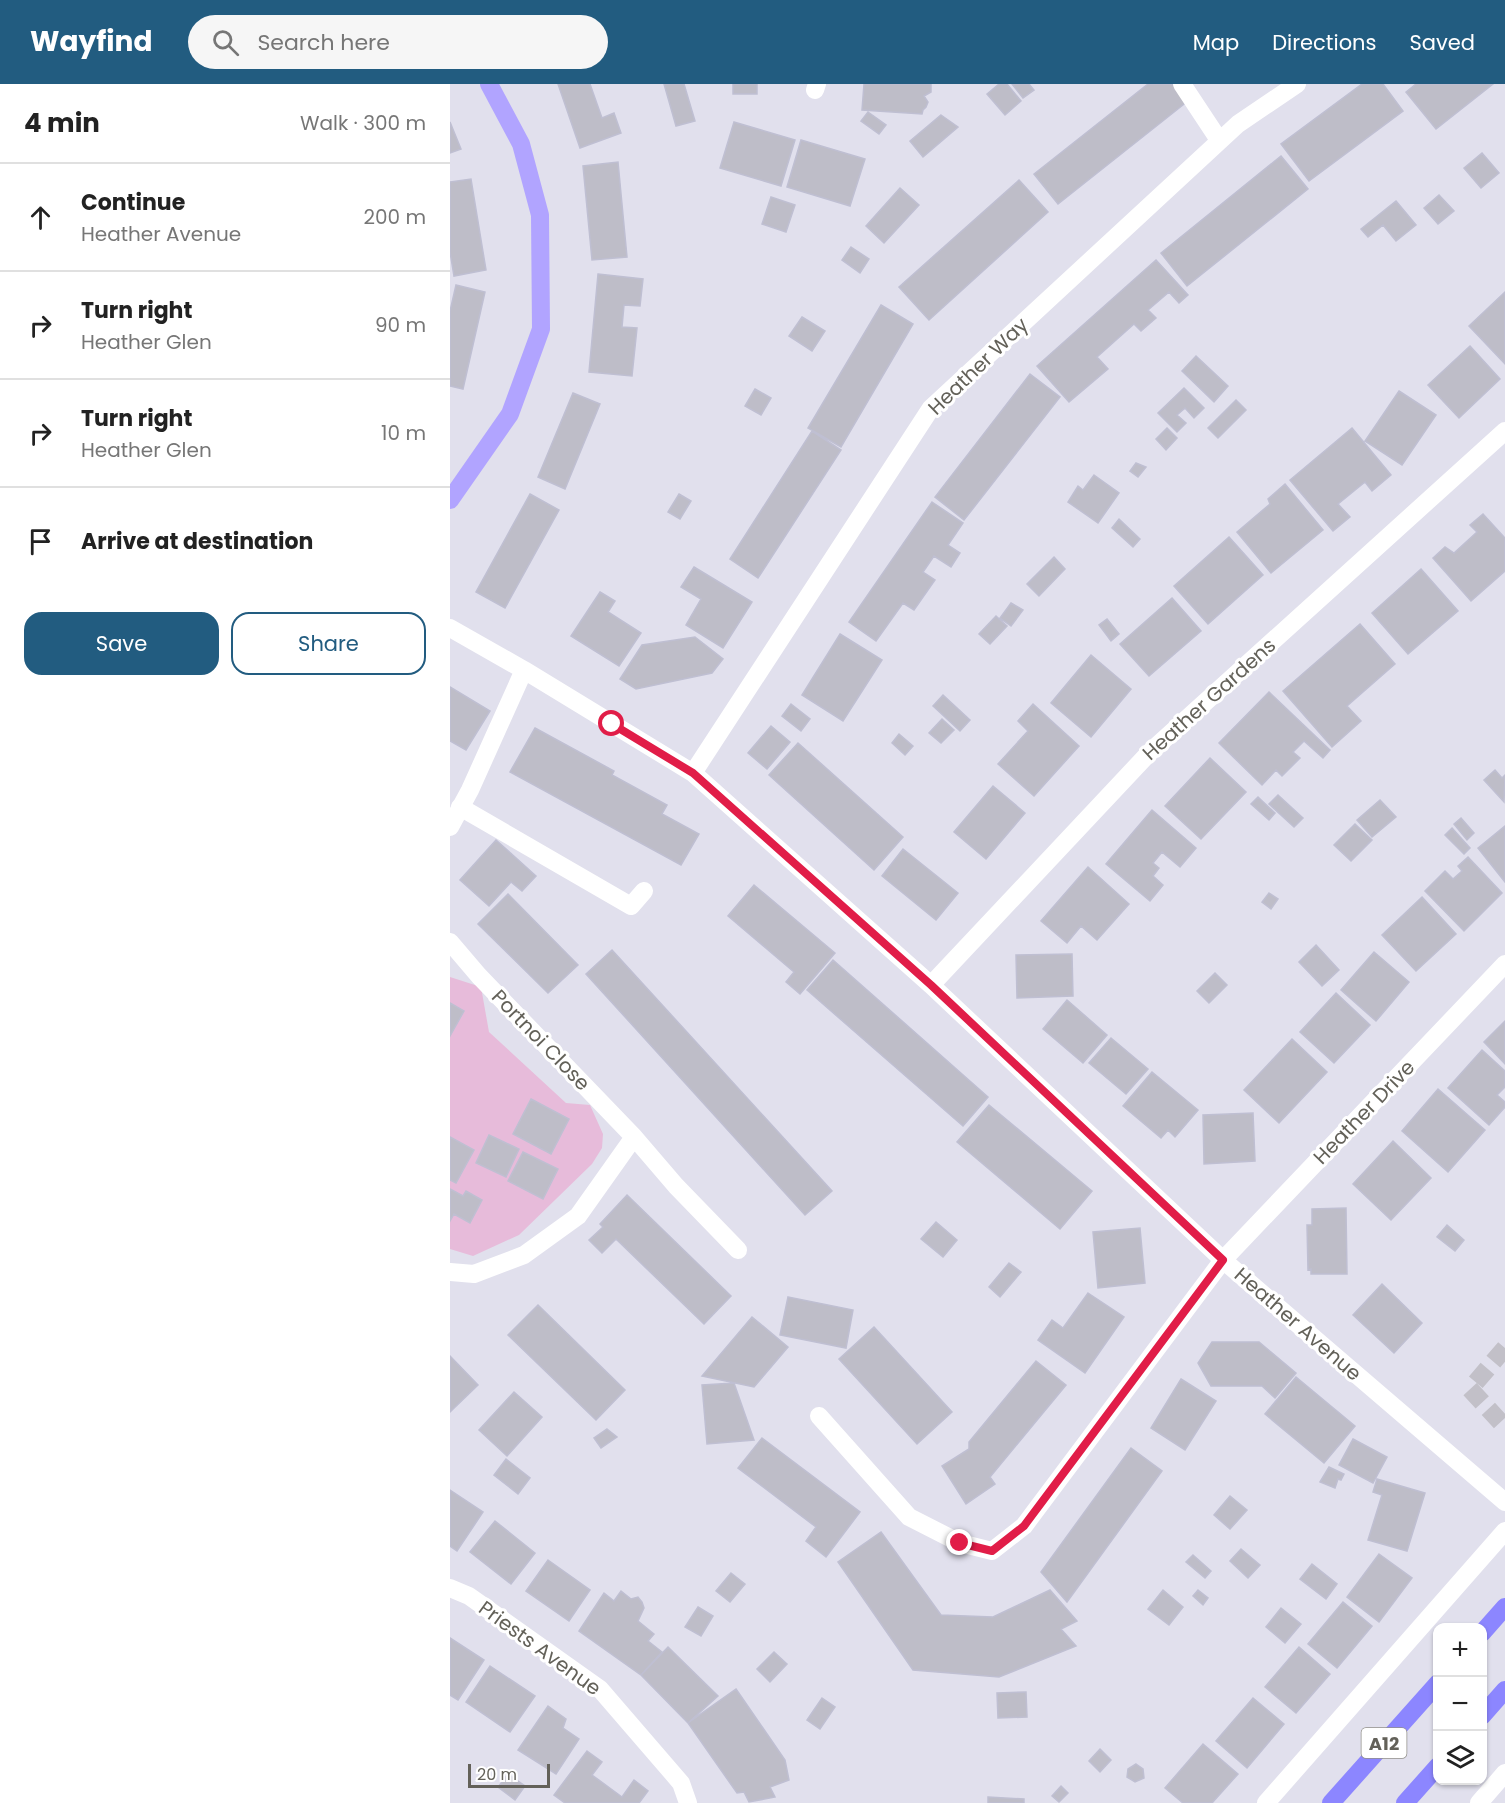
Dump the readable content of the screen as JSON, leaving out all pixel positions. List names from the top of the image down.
{
  "streets": {
    "highway": ["A12"],
    "street": [
      "Heather Way",
      "Heather Gardens",
      "Portnoi Close",
      "Heather Drive",
      "Heather Avenue",
      "Priests Avenue"
    ]
  },
  "crossings": [
    ["Heather Way", "Heather Avenue"],
    ["Heather Gardens", "Heather Avenue"],
    ["Heather Drive", "Heather Avenue"]
  ],
  "scale_bar": "20 m",
  "page": {
    "header": "Wayfind",
    "search": "Search here",
    "nav": ["Map", "Directions", "Saved"],
    "heading": ["4 min", "Walk · 300 m"],
    "list": [
      ["Continue", "Heather Avenue", "200 m"],
      ["Turn right", "Heather Glen", "90 m"],
      ["Turn right", "Heather Glen", "10 m"],
      "Arrive at destination"
    ],
    "buttons": ["Save", "Share"],
    "map_buttons": ["+", "−"],
    "scale": "20 m"
  }
}
